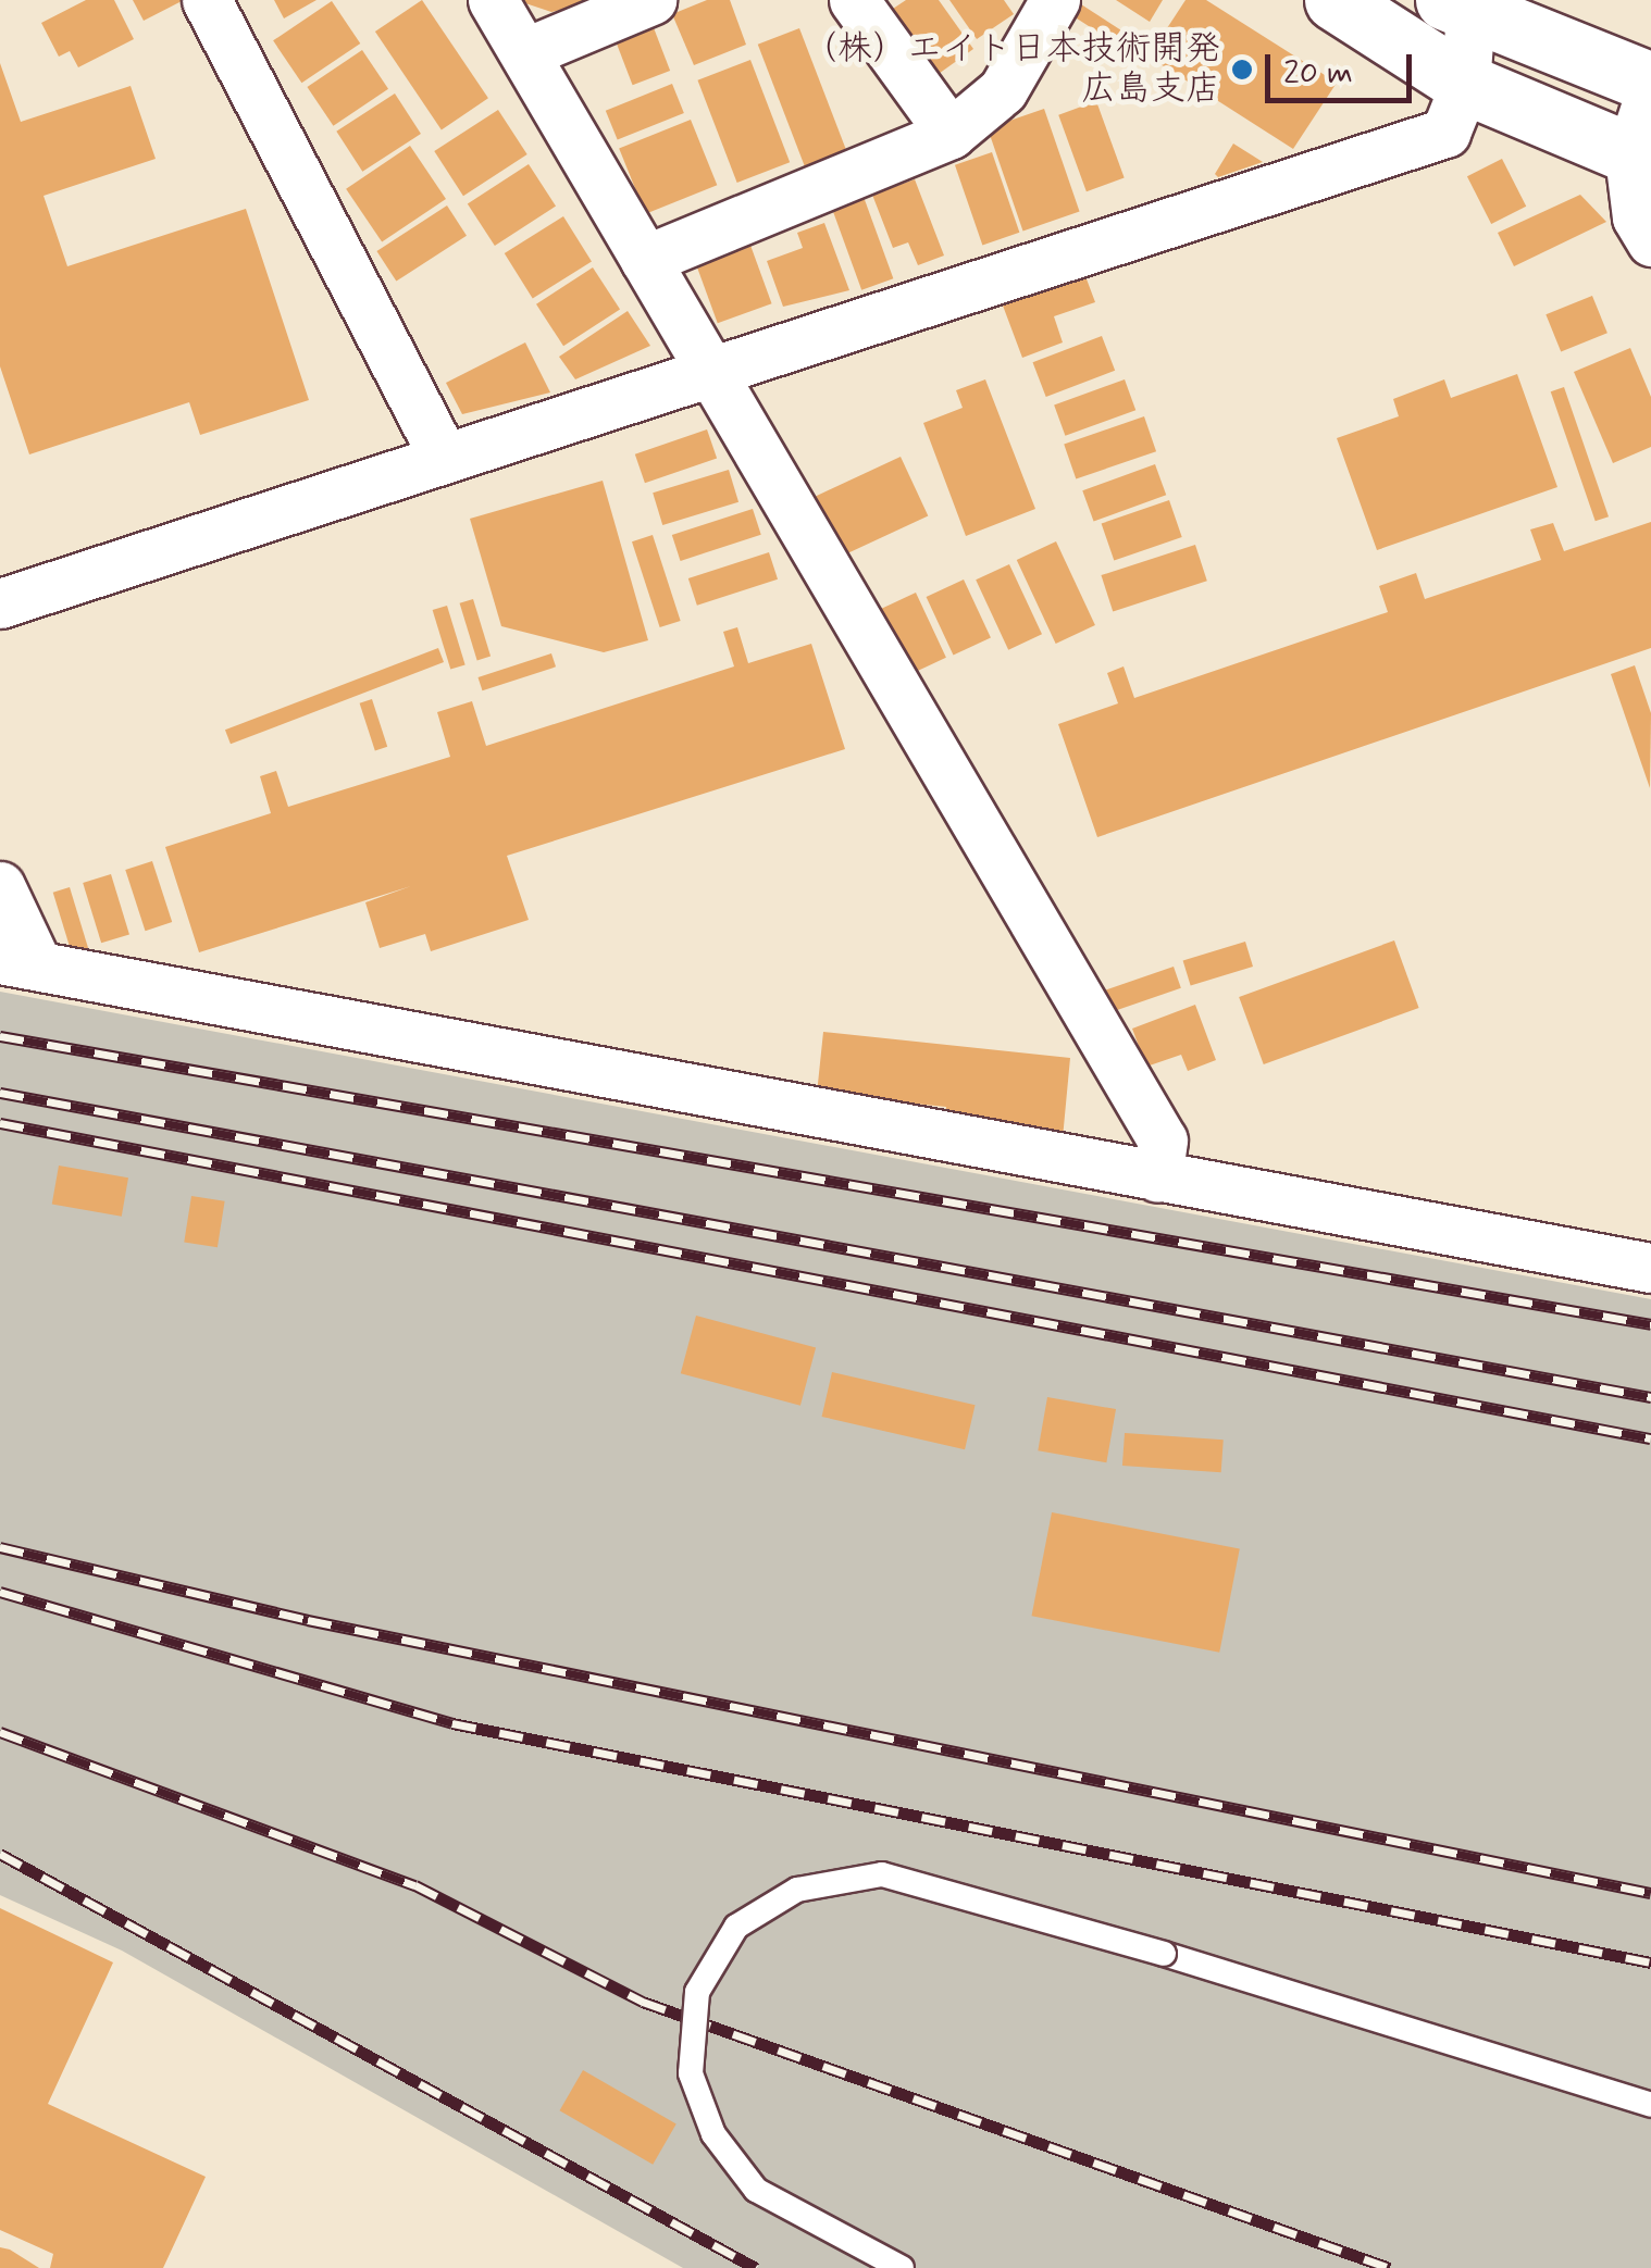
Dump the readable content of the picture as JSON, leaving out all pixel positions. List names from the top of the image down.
{
  "places": ["（株）エイト日本技術開発 広島支店"],
  "scale_bar": "20 m"
}
